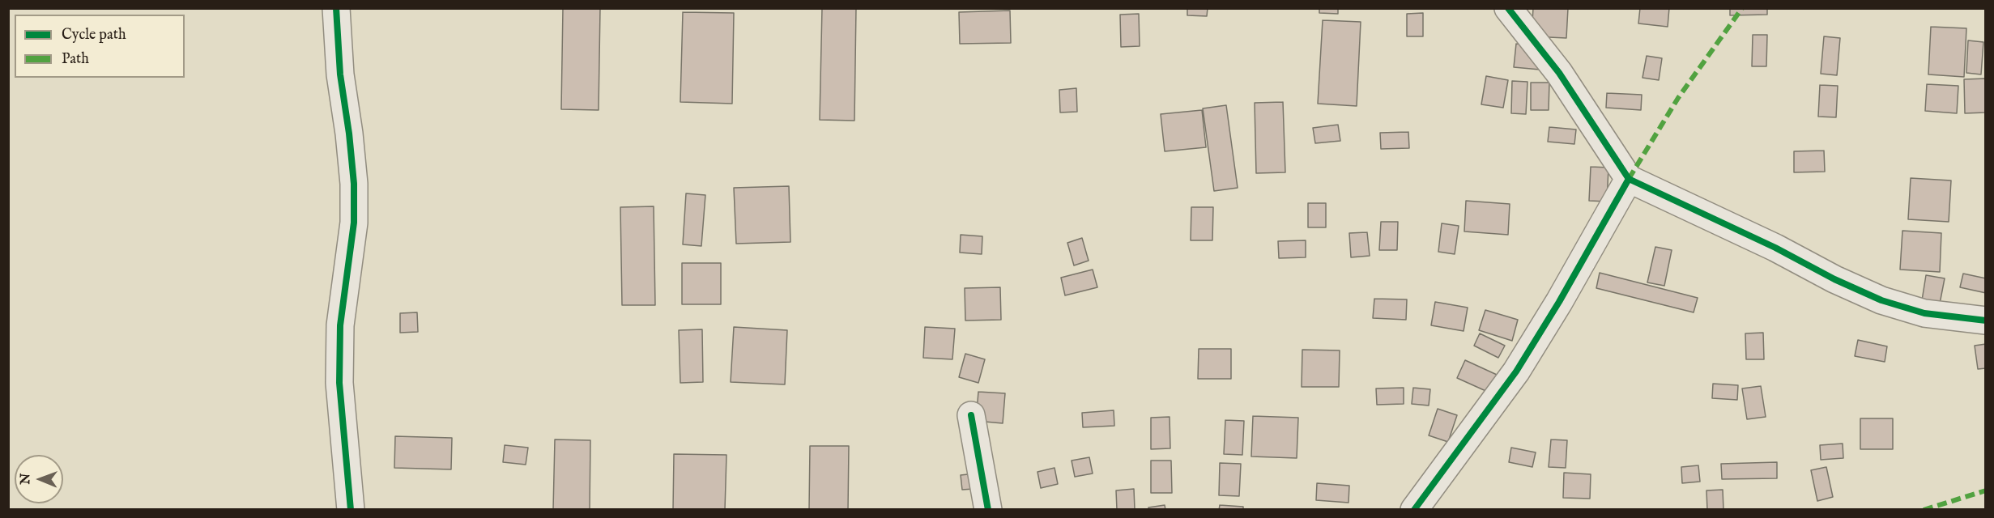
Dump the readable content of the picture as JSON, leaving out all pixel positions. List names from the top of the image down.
{
  "legend": ["Cycle path", "Path"],
  "north": "left"
}
